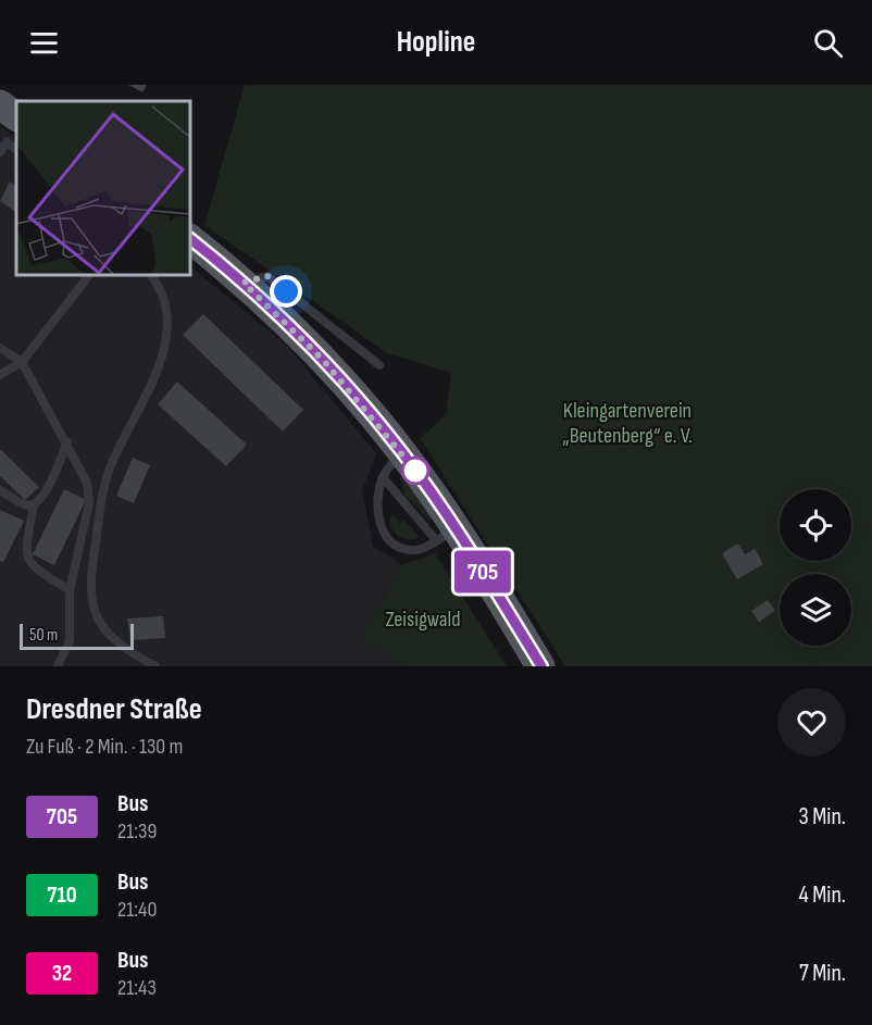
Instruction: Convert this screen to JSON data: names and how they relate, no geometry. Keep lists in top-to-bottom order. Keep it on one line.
{"parks":["Kleingartenverein „Beutenberg“ e. V.","Zeisigwald"],"lines":["bus line 705"],"scale_bar":"50 m","page":{"header":"Hopline","on_map":"705","scale":"50 m","heading":["Dresdner Straße","Zu Fuß · 2 Min. · 130 m"],"list":[{"mark":"705","name":"Bus","note":"21:39","value":"3 Min."},{"mark":"710","name":"Bus","note":"21:40","value":"4 Min."},{"mark":"32","name":"Bus","note":"21:43","value":"7 Min."}]}}
